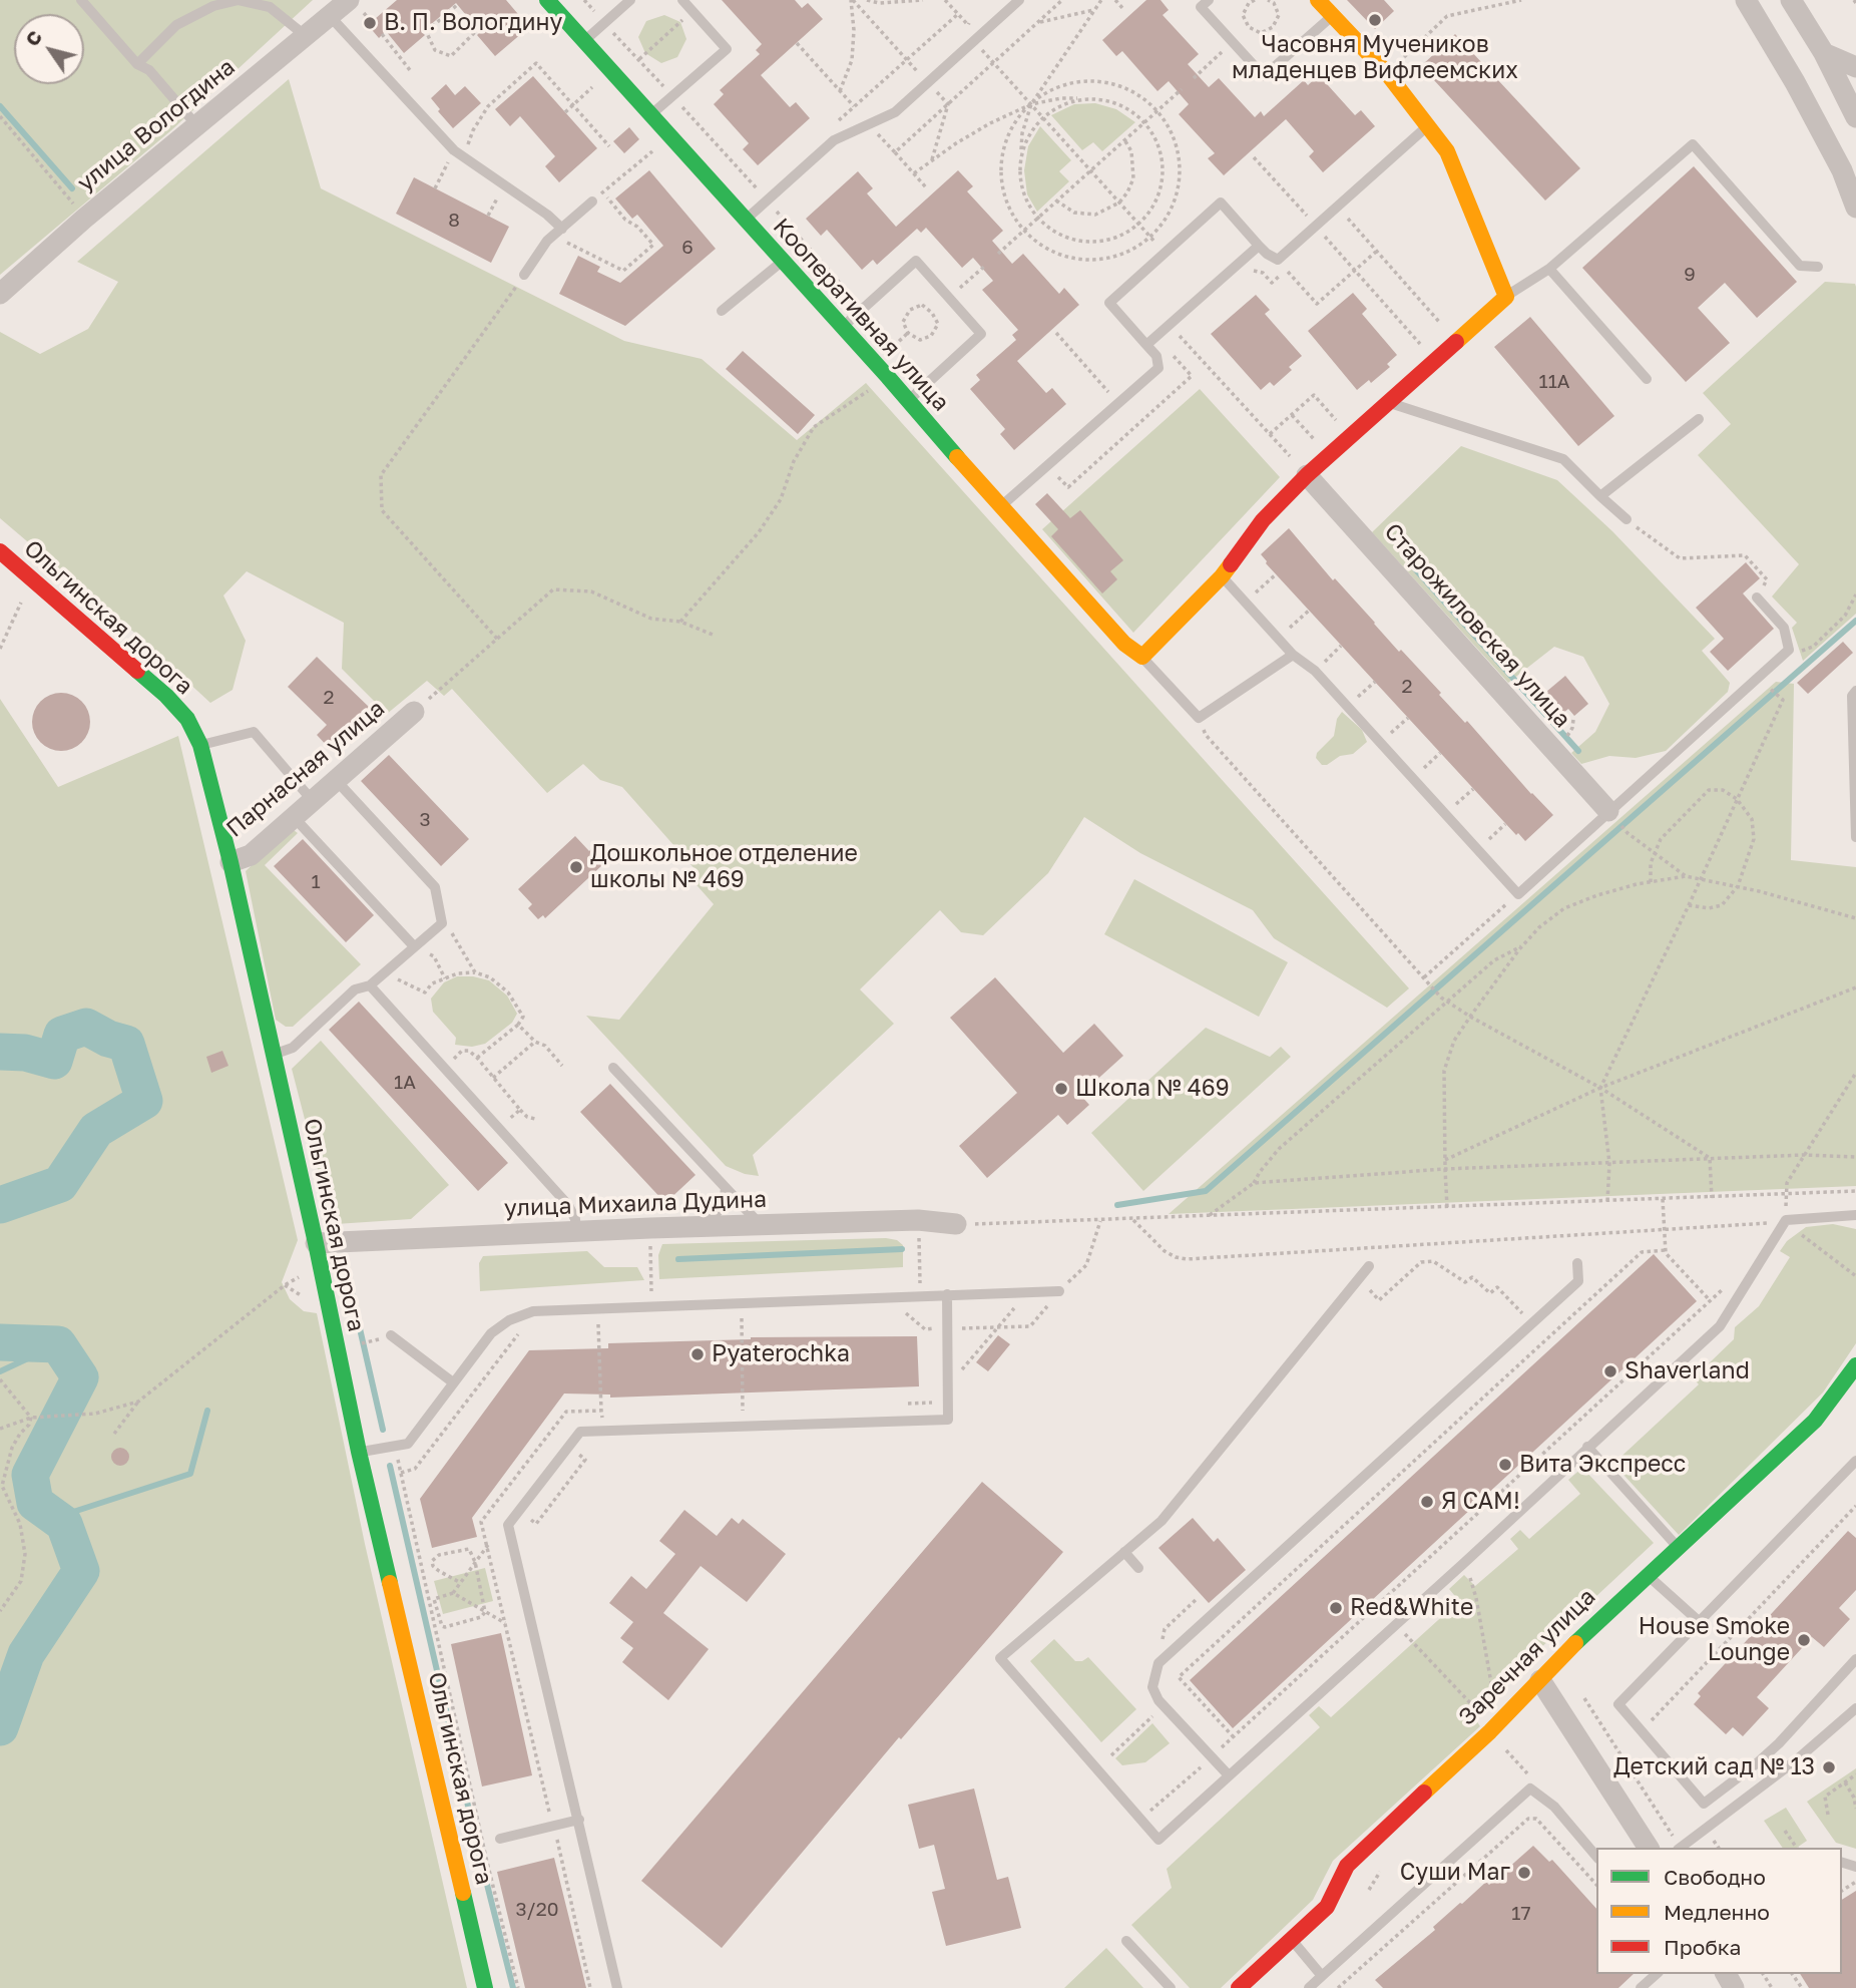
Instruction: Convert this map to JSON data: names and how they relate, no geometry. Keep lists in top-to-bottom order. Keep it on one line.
{"streets":{"street":["улица Вологдина","Кооперативная улица","Ольгинская дорога","Старожиловская улица","Парнасная улица","улица Михаила Дудина","Заречная улица"]},"crossings":[["Ольгинская дорога","Парнасная улица"],["Ольгинская дорога","улица Михаила Дудина"]],"places":["Часовня Мучеников младенцев Вифлеемских","В. П. Вологдину","Дошкольное отделение школы № 469","Школа № 469","Pyaterochka","Shaverland","Вита Экспресс","Я САМ!","Red&White","House Smoke Lounge","Детский сад № 13","Суши Маг"],"house_numbers":["8","6","9","11А","2","2","3","1","1А","3/20","17"],"legend":["Свободно","Медленно","Пробка"],"north":"top left"}
